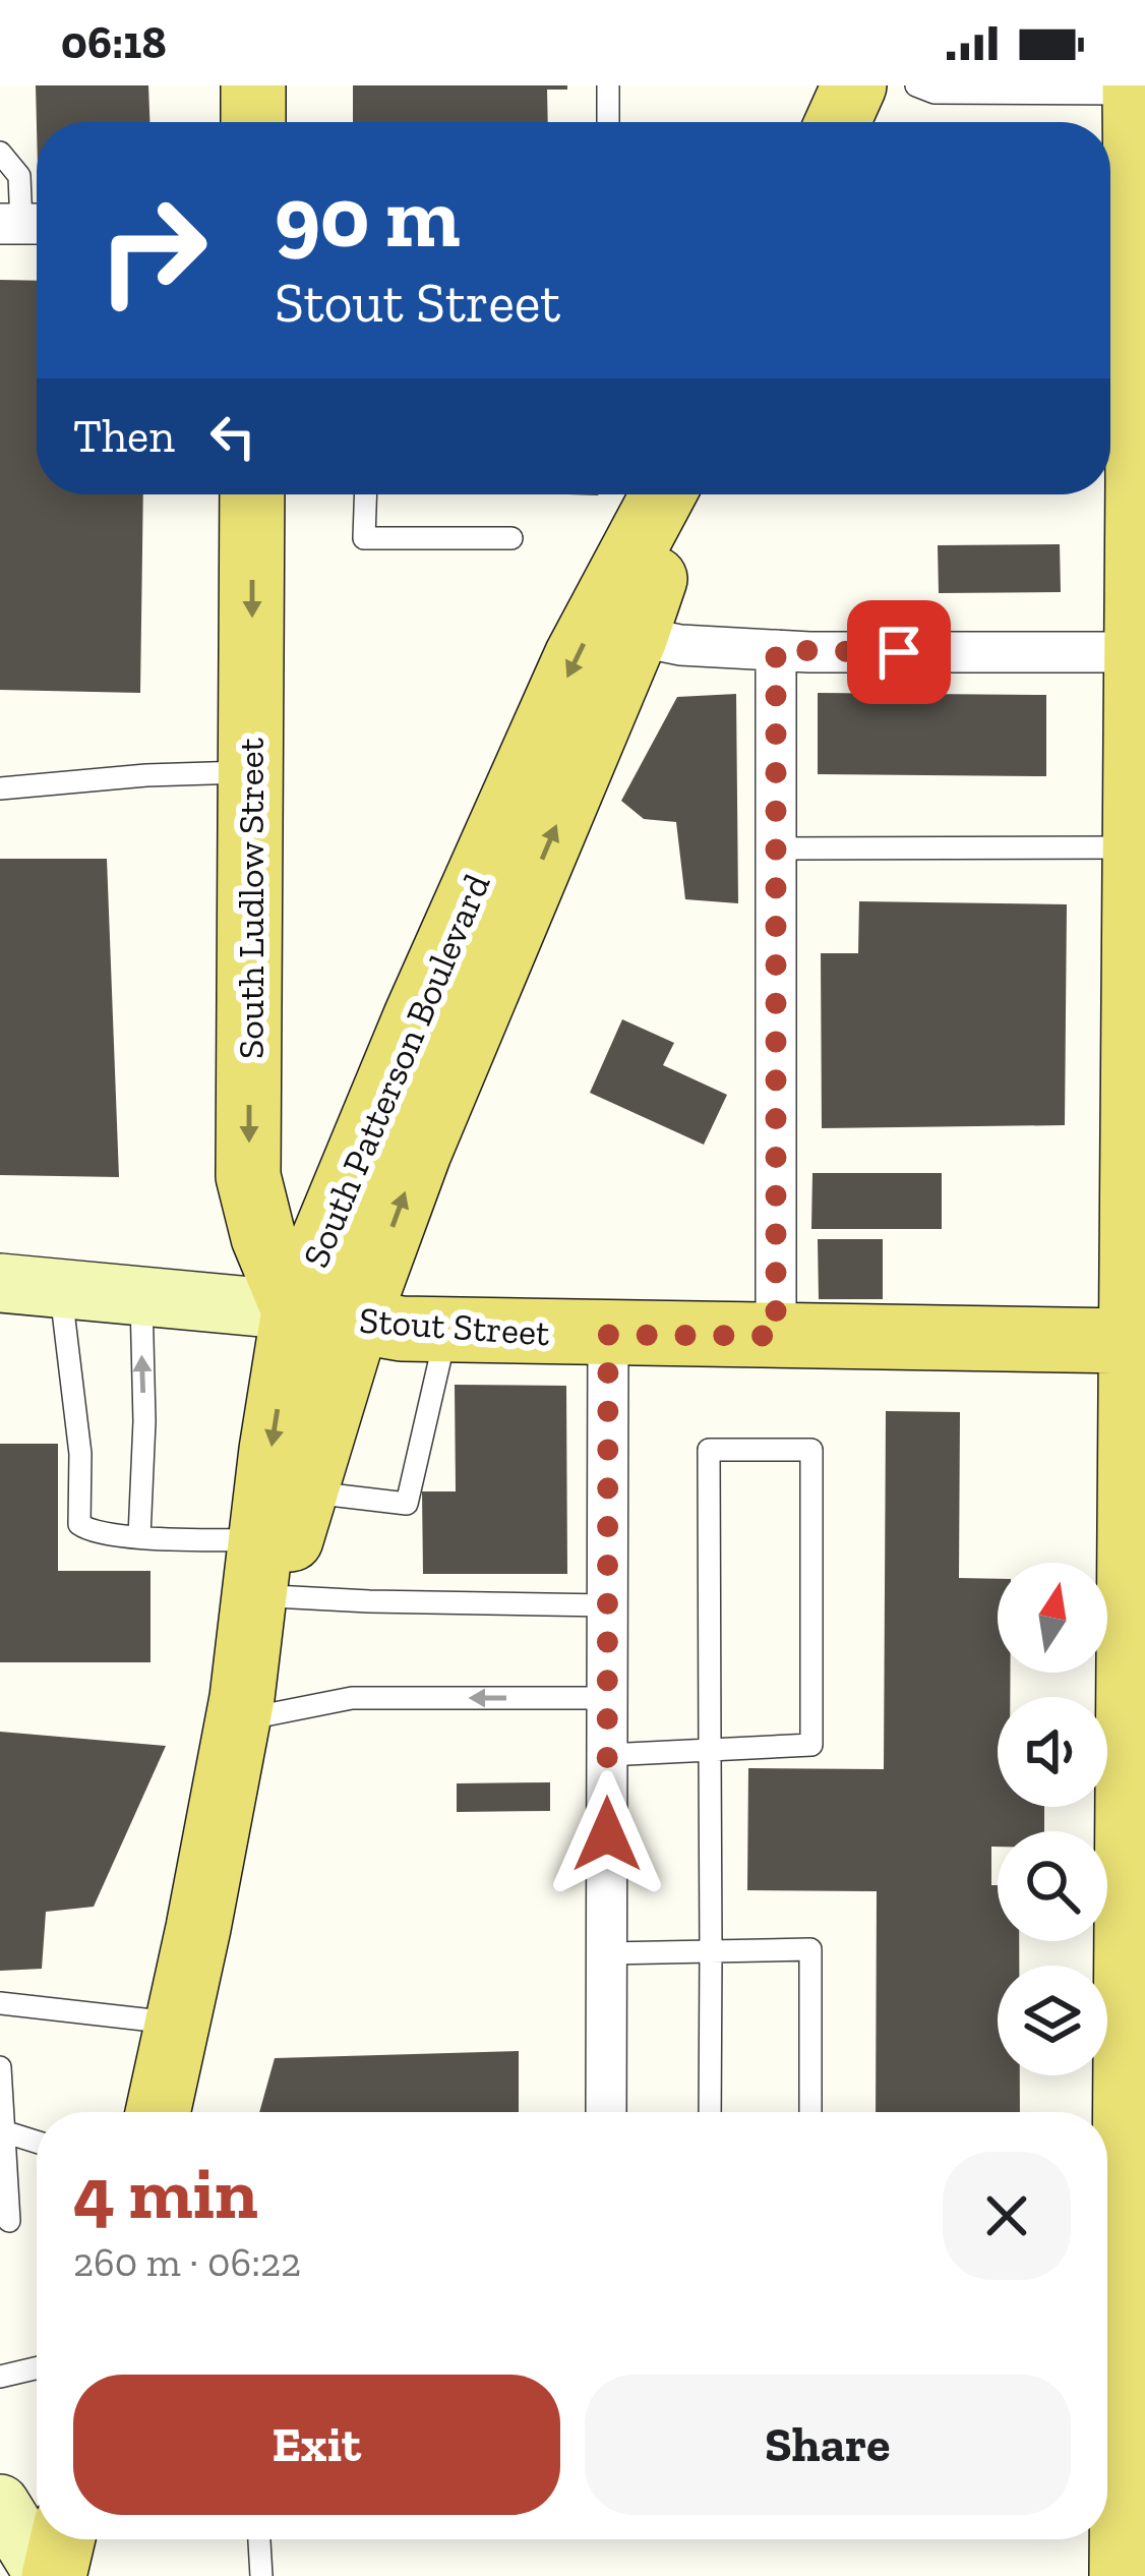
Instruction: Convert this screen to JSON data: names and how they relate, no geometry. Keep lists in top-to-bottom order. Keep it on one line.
{"streets":{"main road":["South Ludlow Street","South Patterson Boulevard","Stout Street"]},"crossings":[["South Ludlow Street","South Patterson Boulevard"],["South Ludlow Street","Stout Street"],["South Patterson Boulevard","Stout Street"]],"one_way":["South Ludlow Street"],"north":"top","page":{"status":"06:18","turn":["90 m","Stout Street"],"then":"Then","heading":["4 min","260 m · 06:22"],"buttons":["Exit","Share"]}}
